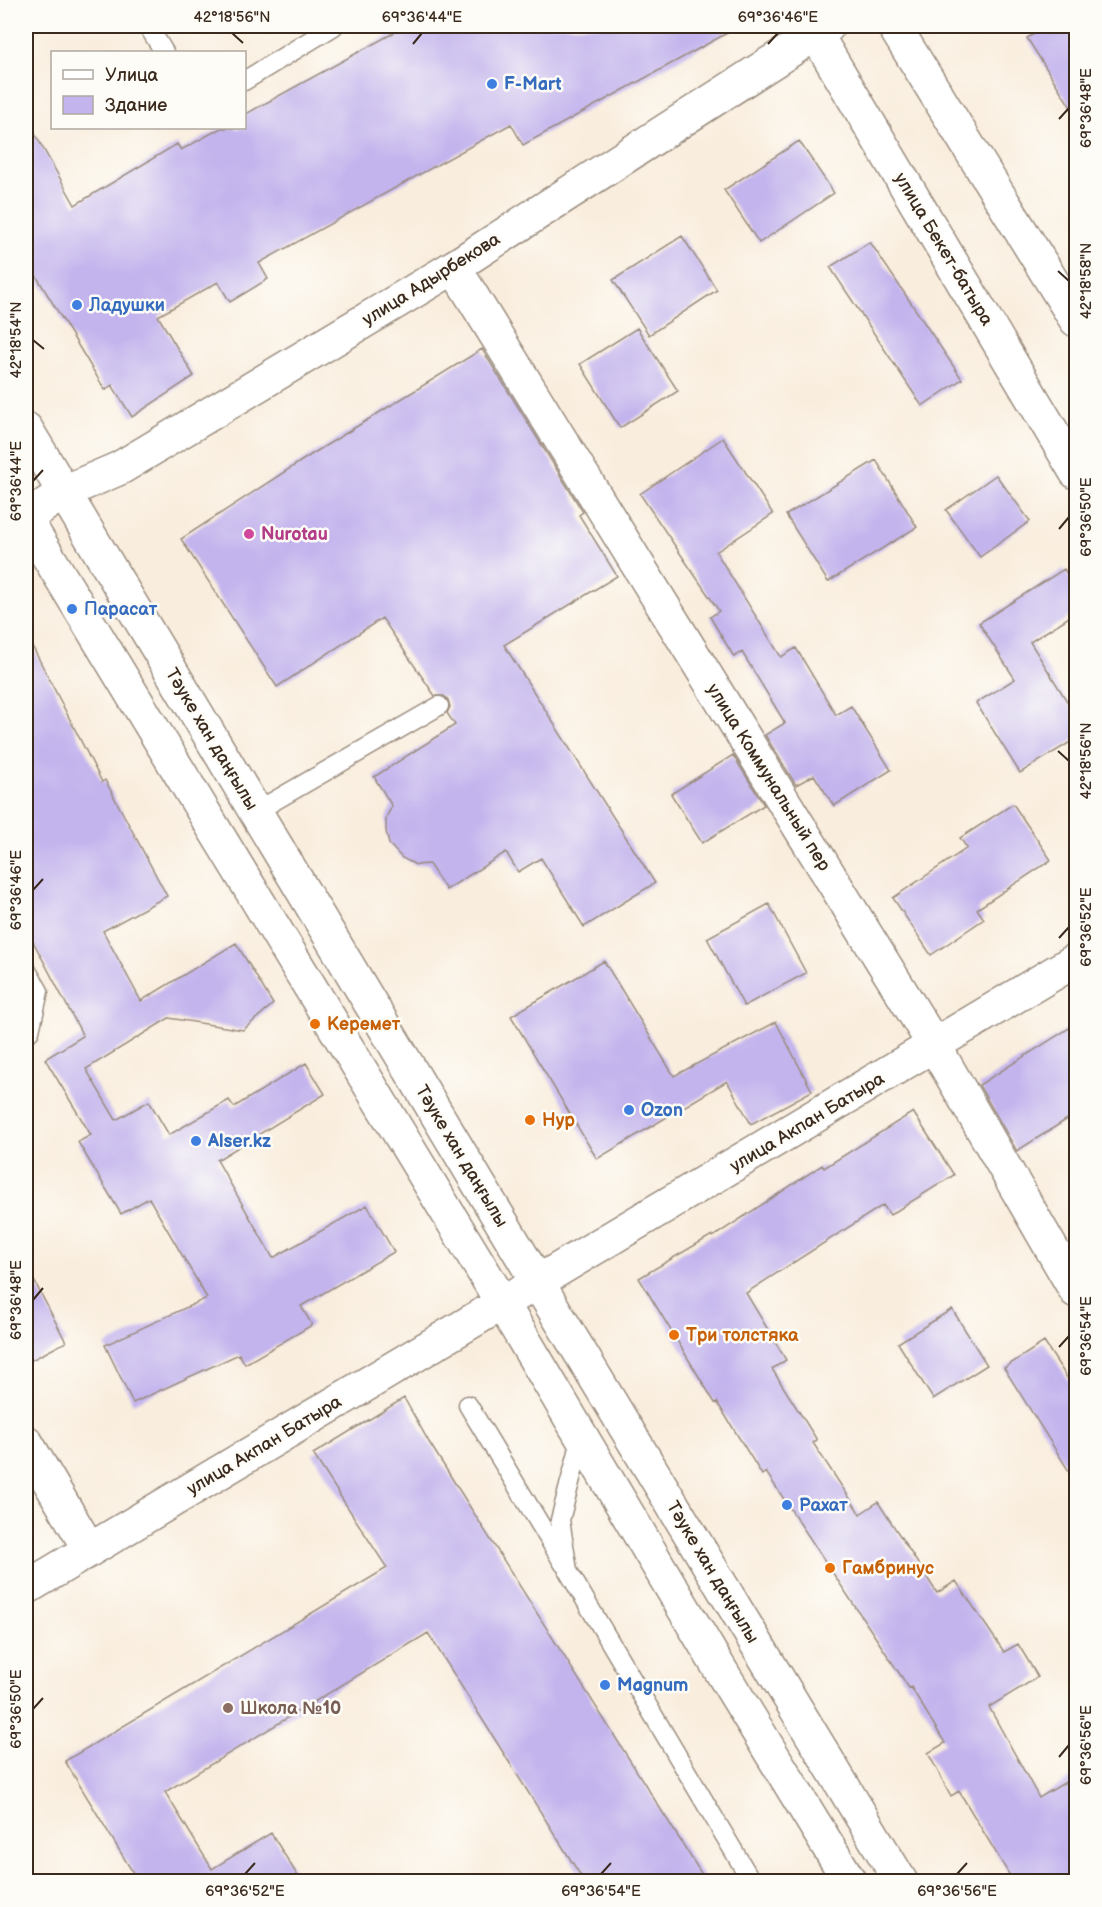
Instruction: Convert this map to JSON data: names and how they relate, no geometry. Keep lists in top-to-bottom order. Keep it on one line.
{"streets":{"main road":["улица Бекет-батыра","улица Адырбекова","Тәуке хан даңғылы","улица Коммунальный пер","улица Акпан Батыра"]},"crossings":[["улица Бекет-батыра","улица Адырбекова"],["улица Адырбекова","Тәуке хан даңғылы"],["улица Адырбекова","улица Коммунальный пер"],["Тәуке хан даңғылы","улица Акпан Батыра"],["улица Коммунальный пер","улица Акпан Батыра"]],"places":["F-Mart","Ладушки","Nurotau","Парасат","Керемет","Ozon","Нур","Alser.kz","Три толстяка","Рахат","Гамбринус","Magnum","Школа №10"],"legend":["Улица","Здание"],"coordinates":["42°18'56\"N","69°36'44\"E","69°36'46\"E","69°36'48\"E","42°18'58\"N","42°18'54\"N","69°36'50\"E","69°36'52\"E","69°36'54\"E","69°36'56\"E"]}
